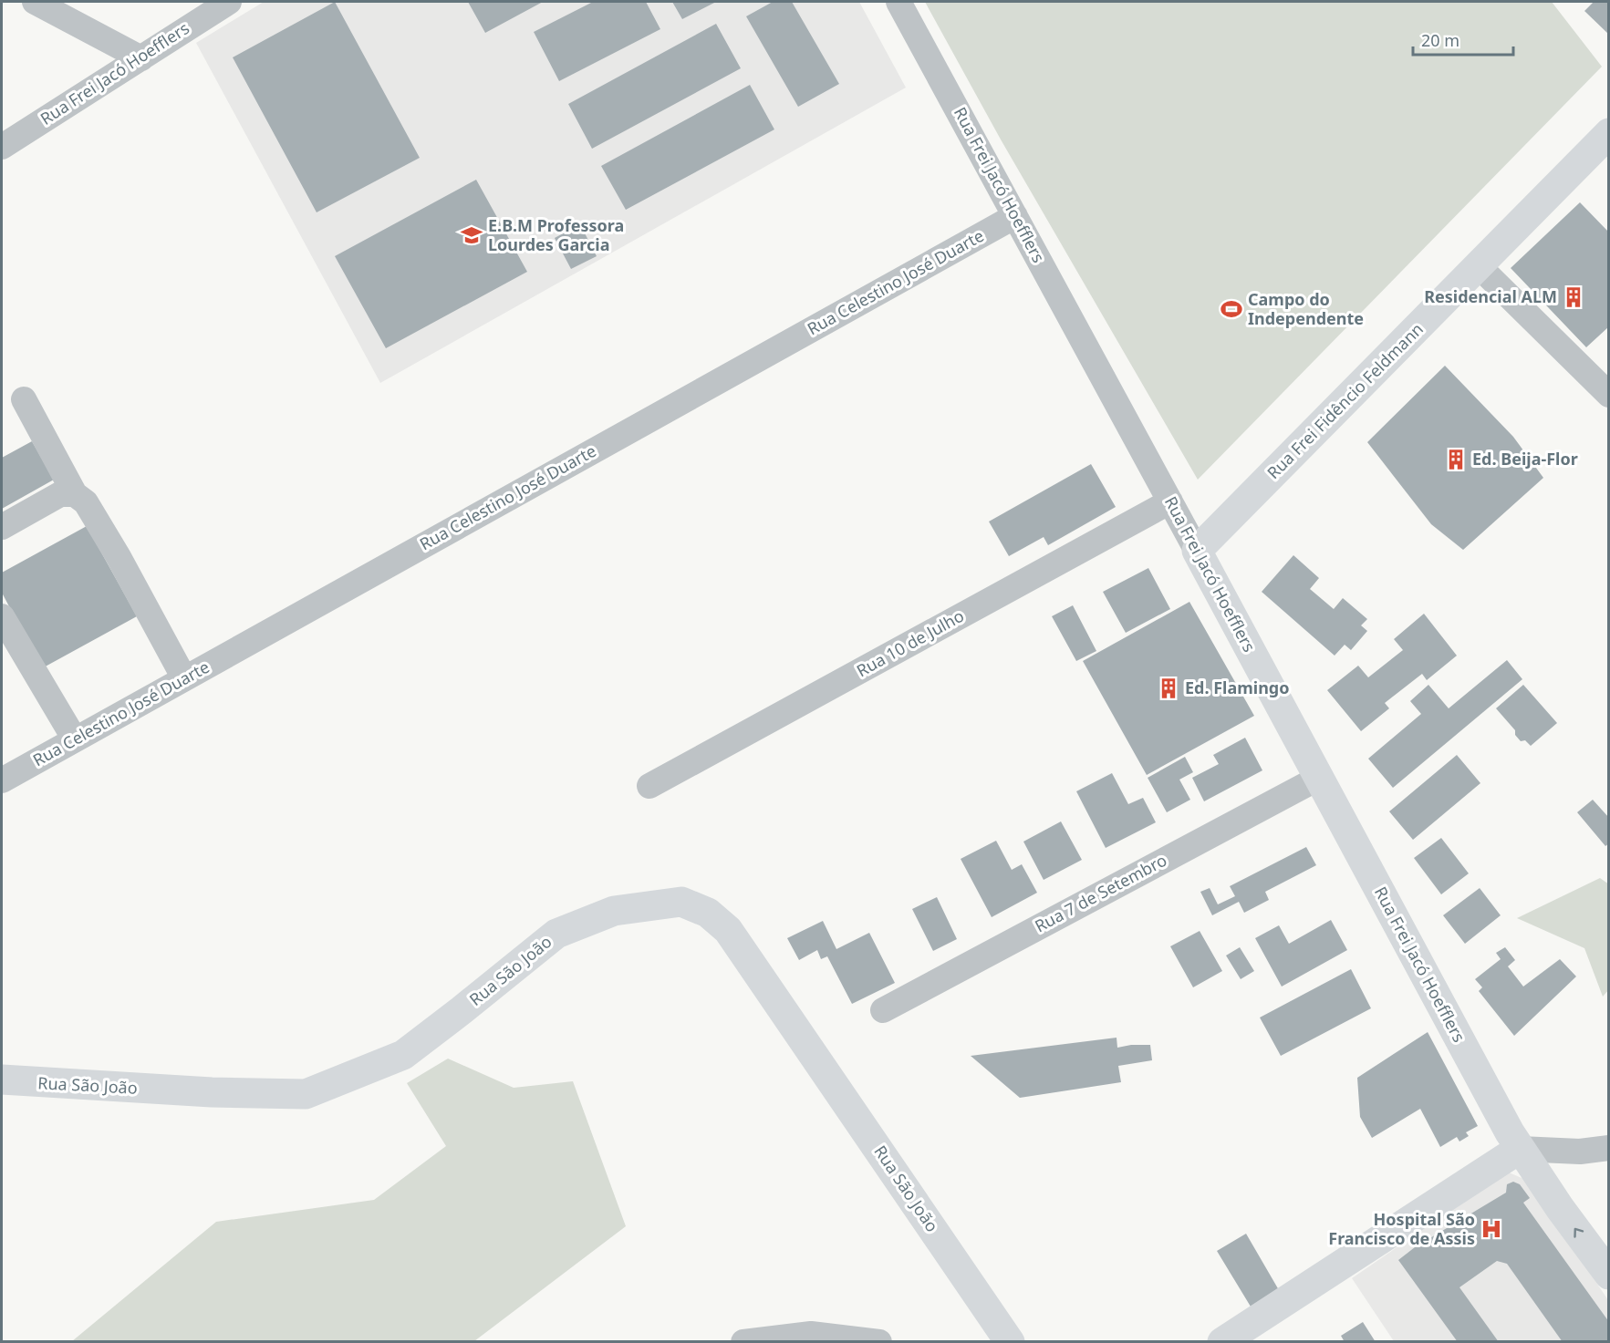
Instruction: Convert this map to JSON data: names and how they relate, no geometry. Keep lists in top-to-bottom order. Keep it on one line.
{"streets":{"street":["Rua Frei Jacó Hoefflers","Rua Celestino José Duarte","Rua Frei Fidêncio Feldmann","Rua 10 de Julho","Rua 7 de Setembro","Rua São João"]},"crossings":[["Rua Frei Jacó Hoefflers","Rua Celestino José Duarte"],["Rua Frei Jacó Hoefflers","Rua Frei Fidêncio Feldmann"],["Rua Frei Jacó Hoefflers","Rua 10 de Julho"],["Rua Frei Jacó Hoefflers","Rua 7 de Setembro"]],"places":{"school or university":["E.B.M Professora Lourdes Garcia"],"building":["Residencial ALM","Ed. Beija-Flor","Ed. Flamingo"],"sports":["Campo do Independente"],"hospital":["Hospital São Francisco de Assis"]},"scale_bar":"20 m"}
